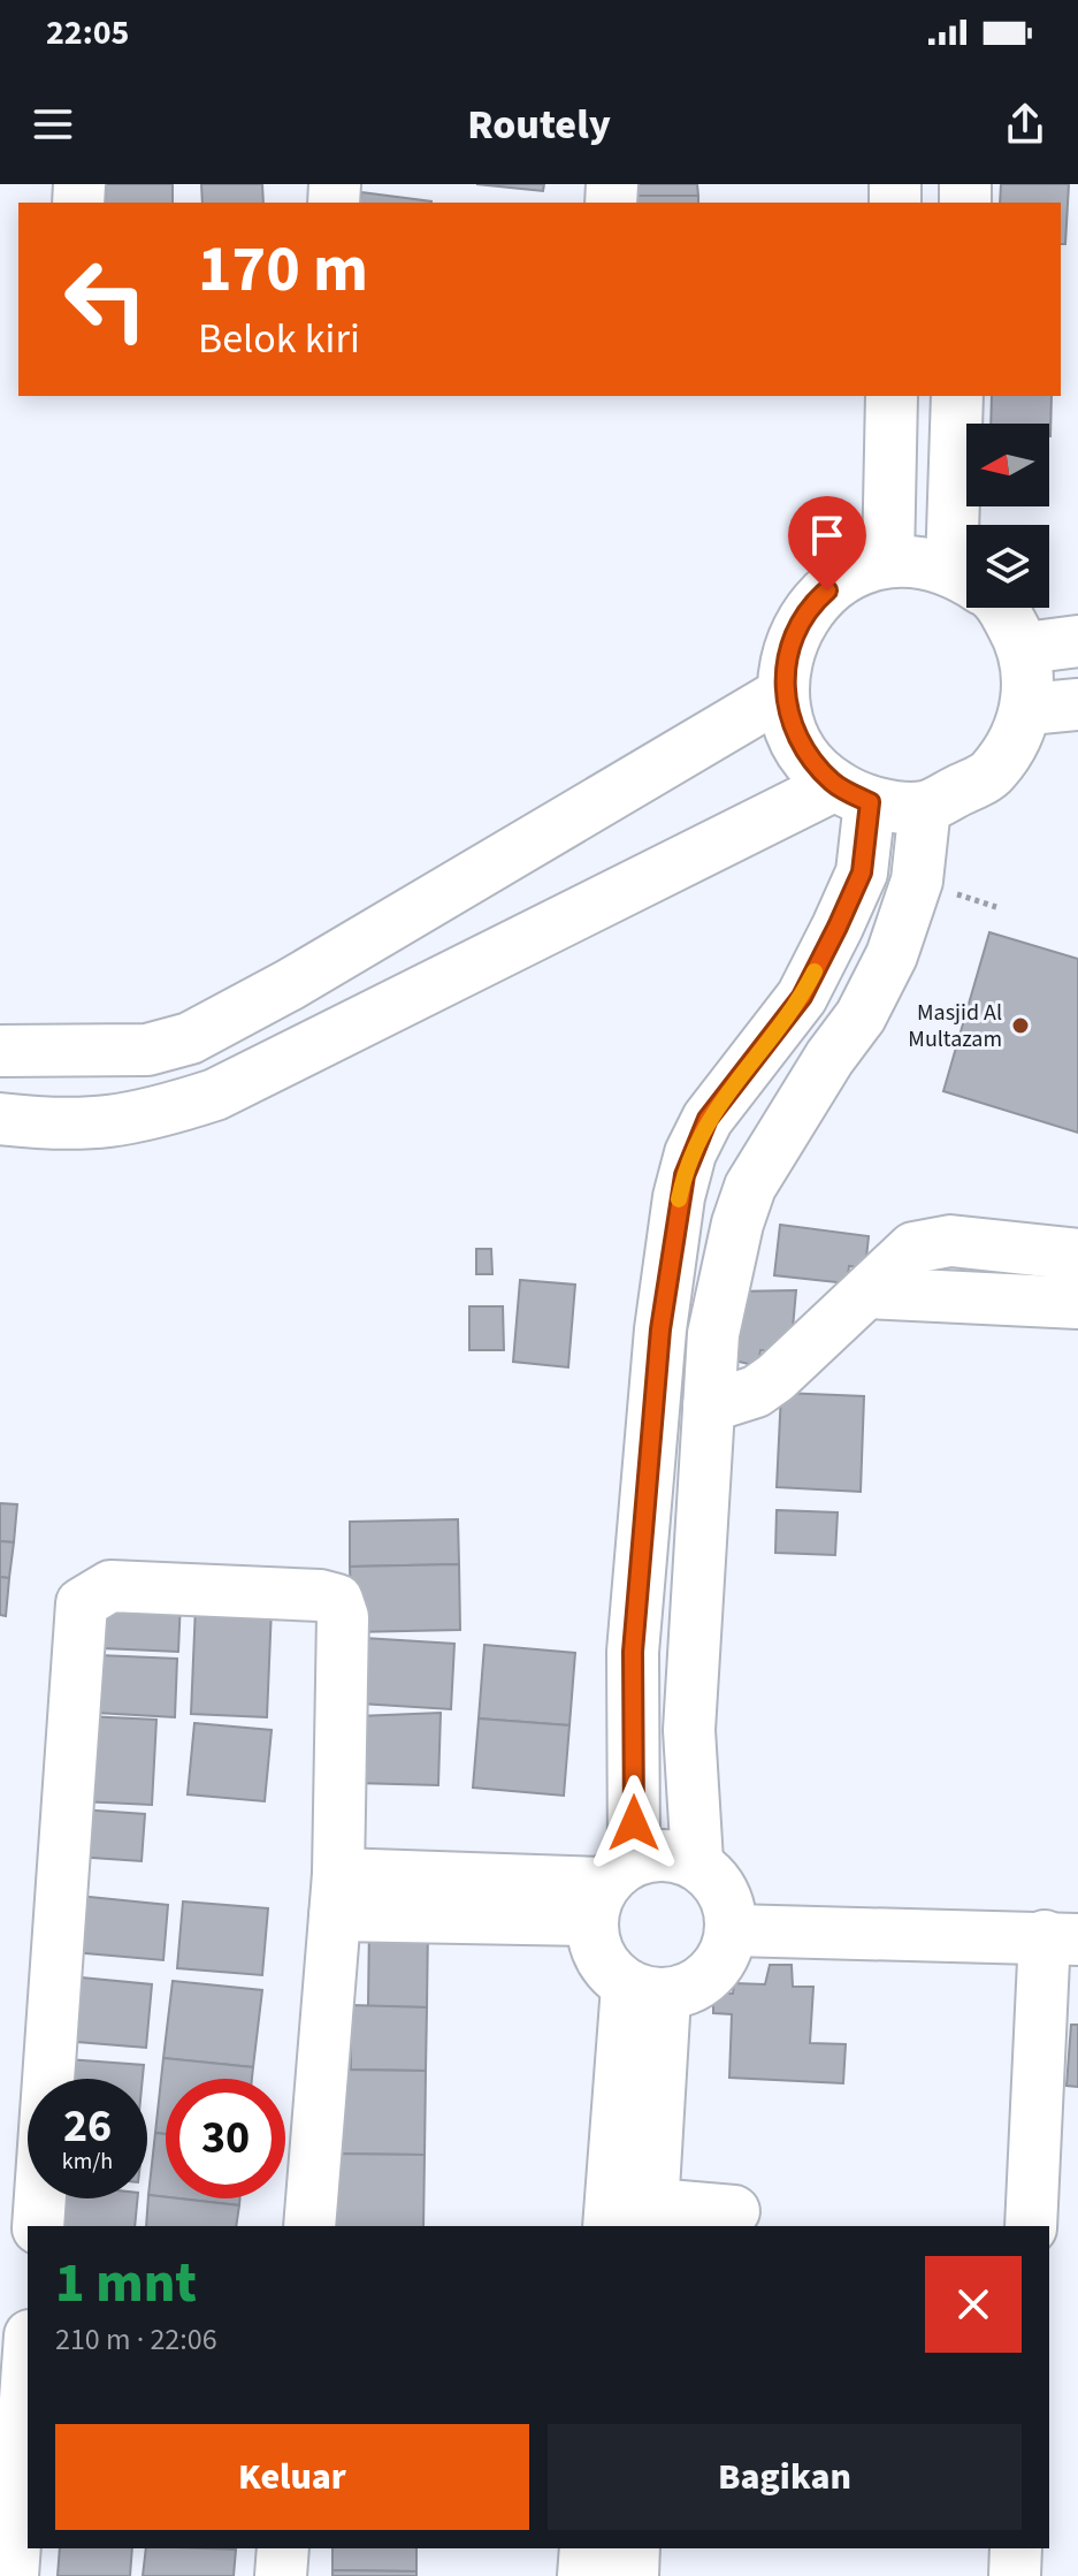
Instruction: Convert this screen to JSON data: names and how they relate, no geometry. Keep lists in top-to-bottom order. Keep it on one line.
{"places":["Masjid Al Multazam"],"north":"left","page":{"status":"22:05","header":"Routely","turn":["170 m","Belok kiri"],"speed":"26 km/h","limit":"30","heading":["1 mnt","210 m · 22:06"],"buttons":["Keluar","Bagikan"]}}
